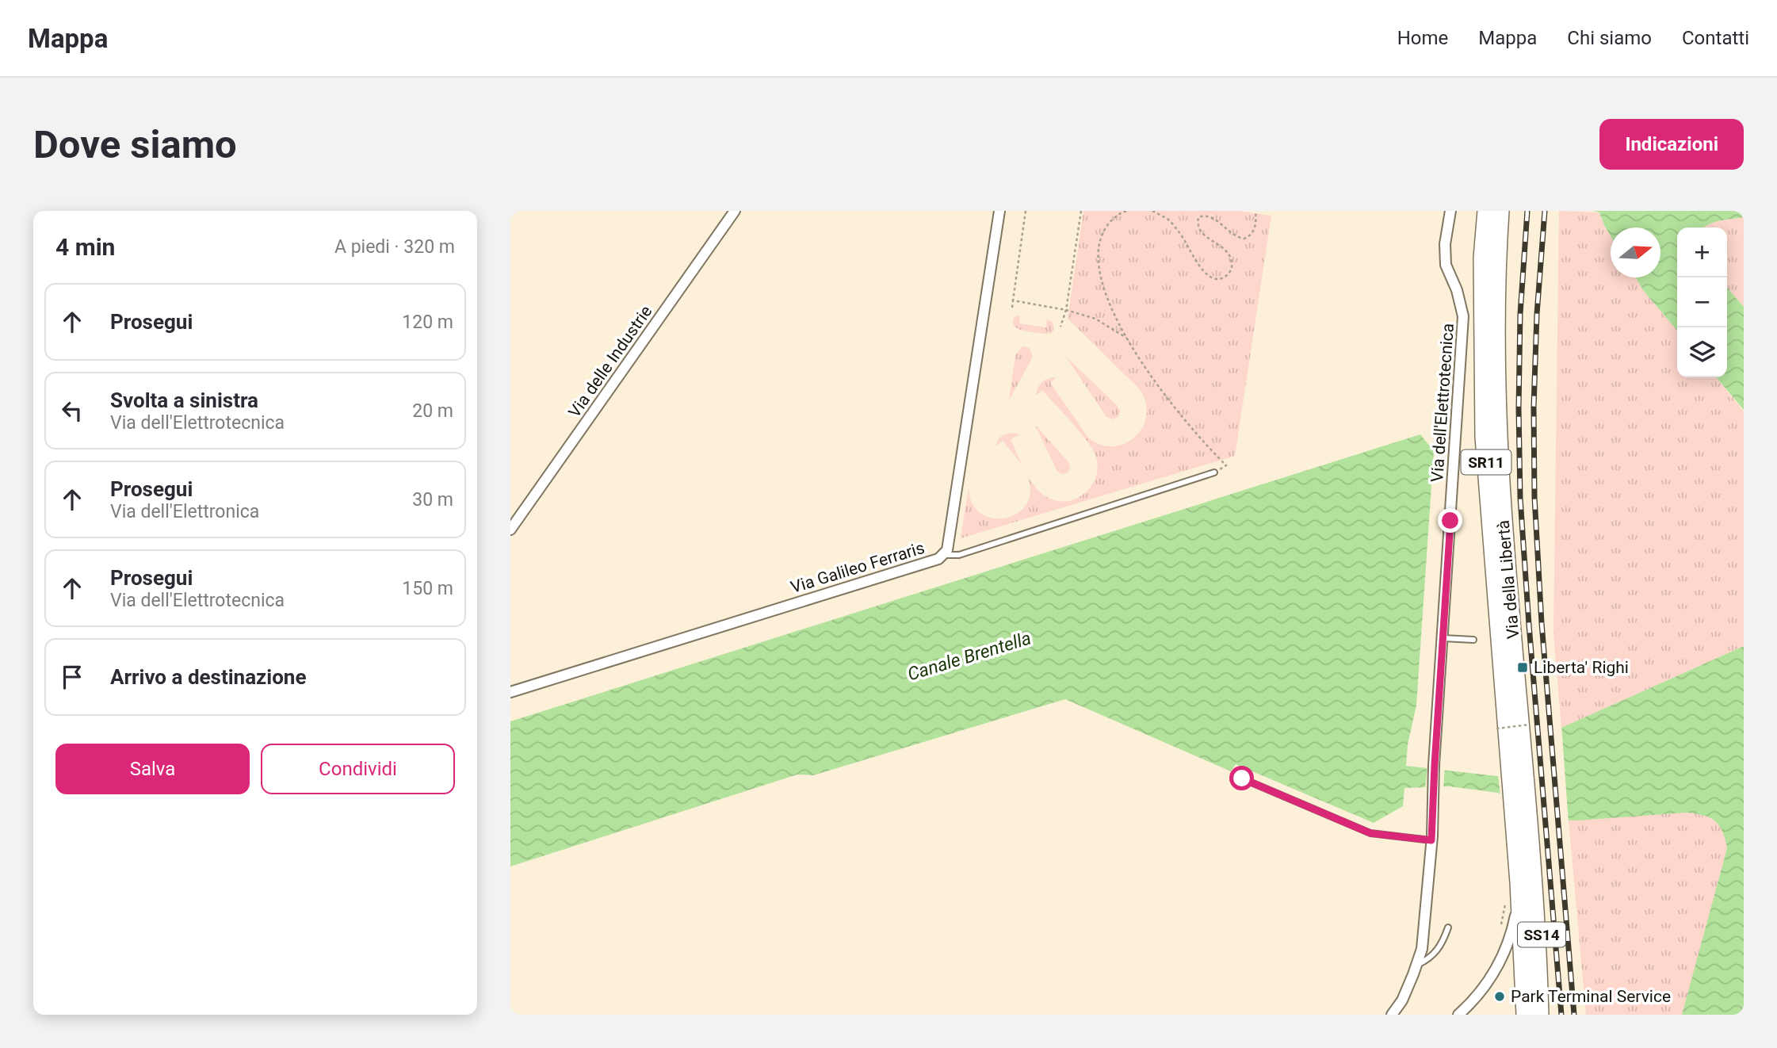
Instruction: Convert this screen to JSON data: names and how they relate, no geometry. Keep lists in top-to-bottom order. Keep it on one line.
{"streets":{"highway":["SR11","Via della Libertà","SS14"],"street":["Via delle Industrie","Via dell'Elettrotecnica","Via Galileo Ferraris"]},"crossings":[["Via della Libertà","SS14"]],"water":["Canale Brentella"],"places":{"transit":["Liberta' Righi"],"other":["Park Terminal Service"]},"north":"right","page":{"header":"Mappa","nav":["Home","Mappa","Chi siamo","Contatti"],"buttons":["Indicazioni",["Salva","Condividi"]],"title":"Dove siamo","heading":["4 min","A piedi · 320 m"],"map_buttons":["+","−"],"list":[["Prosegui","120 m"],["Svolta a sinistra","Via dell'Elettrotecnica","20 m"],["Prosegui","Via dell'Elettronica","30 m"],["Prosegui","Via dell'Elettrotecnica","150 m"],"Arrivo a destinazione"]}}
